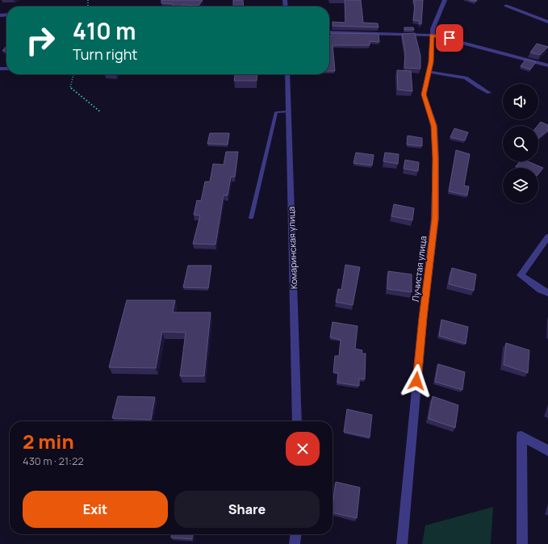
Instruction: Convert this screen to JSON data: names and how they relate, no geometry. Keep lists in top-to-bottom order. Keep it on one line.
{"streets":{"street":["Комаринская улица","Лучистая улица"]},"page":{"turn":["410 m","Turn right"],"heading":["2 min","430 m · 21:22"],"buttons":["Exit","Share"]}}
